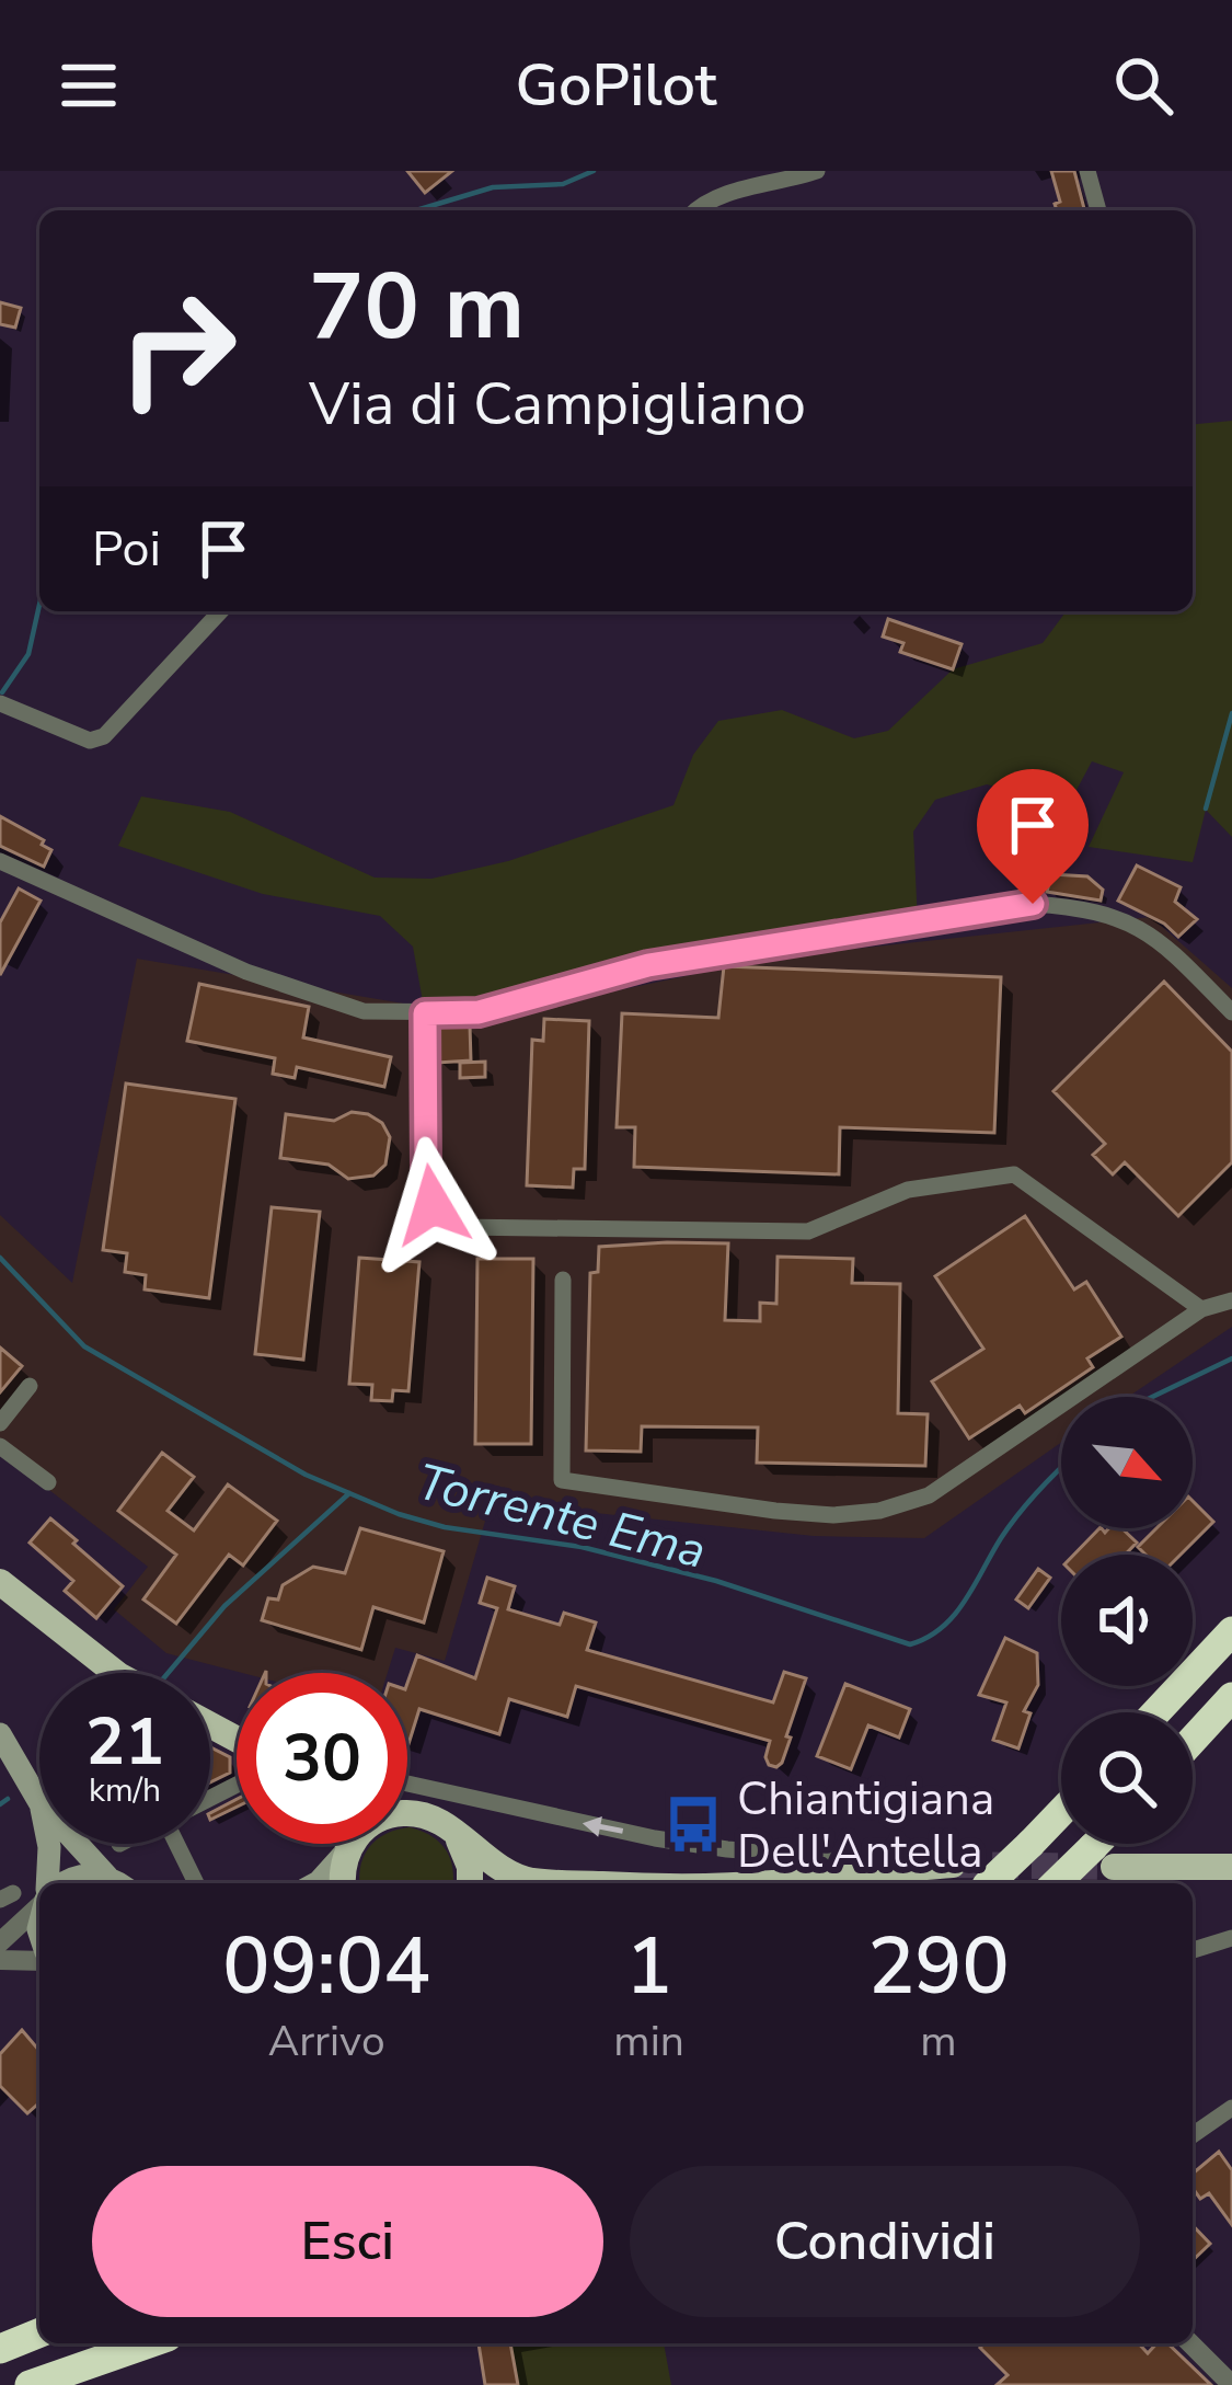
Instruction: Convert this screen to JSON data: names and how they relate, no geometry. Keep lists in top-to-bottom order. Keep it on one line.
{"water":["Torrente Ema"],"places":{"bus stop":["Chiantigiana Dell'Antella"]},"north":"bottom right","page":{"header":"GoPilot","turn":["70 m","Via di Campigliano"],"then":"Poi","speed":"21 km/h","limit":"30","eta":["09:04","Arrivo","1","min","290","m"],"buttons":["Esci","Condividi"]}}
